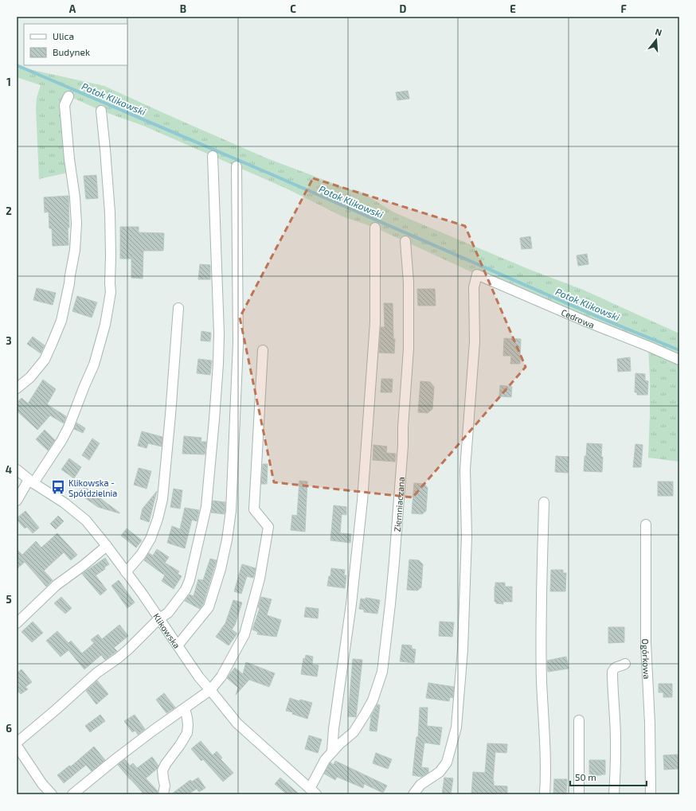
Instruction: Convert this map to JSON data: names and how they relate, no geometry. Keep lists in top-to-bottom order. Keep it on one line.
{"streets":{"street":["Cedrowa","Ziemniaczana","Klikowska","Ogórkowa"]},"crossings":[["Ziemniaczana","Klikowska"]],"water":["Potok Klikowski"],"places":{"bus stop":["Klikowska - Spółdzielnia"]},"legend":["Ulica","Budynek"],"scale_bar":"50 m","north":"top","grid":{"columns":["A","B","C","D","E","F"],"rows":["1","2","3","4","5","6"]}}
